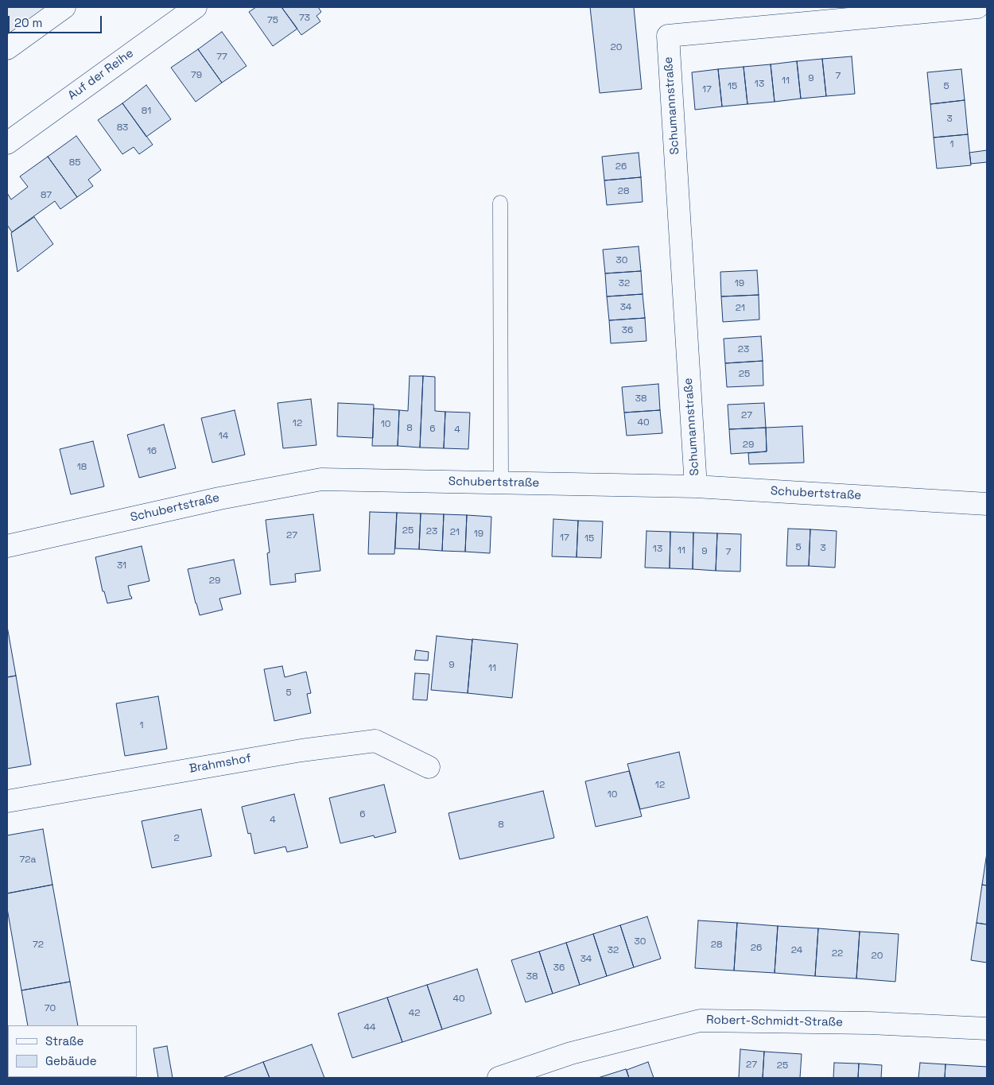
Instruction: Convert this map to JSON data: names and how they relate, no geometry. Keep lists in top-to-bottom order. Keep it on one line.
{"streets":{"street":["Auf der Reihe","Schumannstraße","Schubertstraße","Brahmshof","Robert-Schmidt-Straße"]},"crossings":[["Schumannstraße","Schubertstraße"]],"house_numbers":["73","75","20","77","79","7","9","11","13","15","5","17","81","3","83","1","85","26","28","87","30","32","19","34","21","36","23","25","38","27","40","12","10","8","6","4","14","29","16","18","25","23","21","19","27","17","15","5","3","13","11","9","7","31","29","9","11","5","1","12","10","6","4","8","2","72a","30","72","28","26","32","24","22","20","34","36","38","40","70","42","44","27","25"],"legend":["Straße","Gebäude"],"scale_bar":"20 m"}
